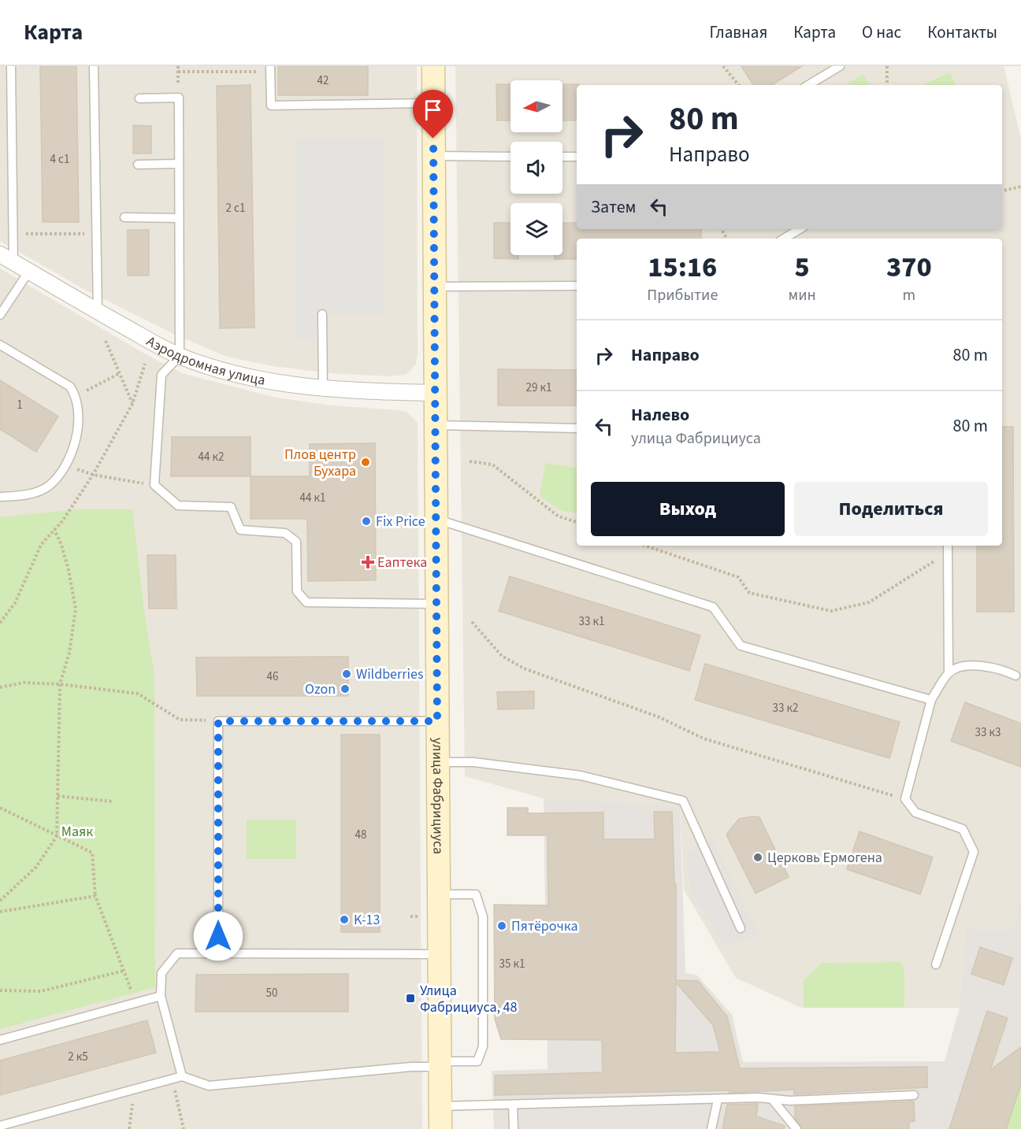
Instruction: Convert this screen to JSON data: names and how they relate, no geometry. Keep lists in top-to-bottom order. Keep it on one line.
{"streets":{"main road":["улица Фабрициуса"],"street":["Аэродромная улица"]},"crossings":[["Аэродромная улица","улица Фабрициуса"]],"parks":["Маяк"],"places":{"other":["Плов центр Бухара","Fix Price","Wildberries","Ozon","Церковь Ермогена","K-13","Пятёрочка"],"health":["Еаптека"],"transit":["Улица Фабрициуса, 48"]},"house_numbers":["42","4 с1","2 с1","29 к1","1","44 к2","44 к1","33 к1","46","33 к2","33 к3","48","35 к1","50","2 к5"],"north":"left","page":{"header":"Карта","nav":["Главная","Карта","О нас","Контакты"],"turn":["80 m","Направо"],"then":"Затем","eta":["15:16","Прибытие","5","мин","370","m"],"list":[{"name":"Направо","value":"80 m"},{"name":"Налево","note":"улица Фабрициуса","value":"80 m"}],"buttons":["Выход","Поделиться"]}}
